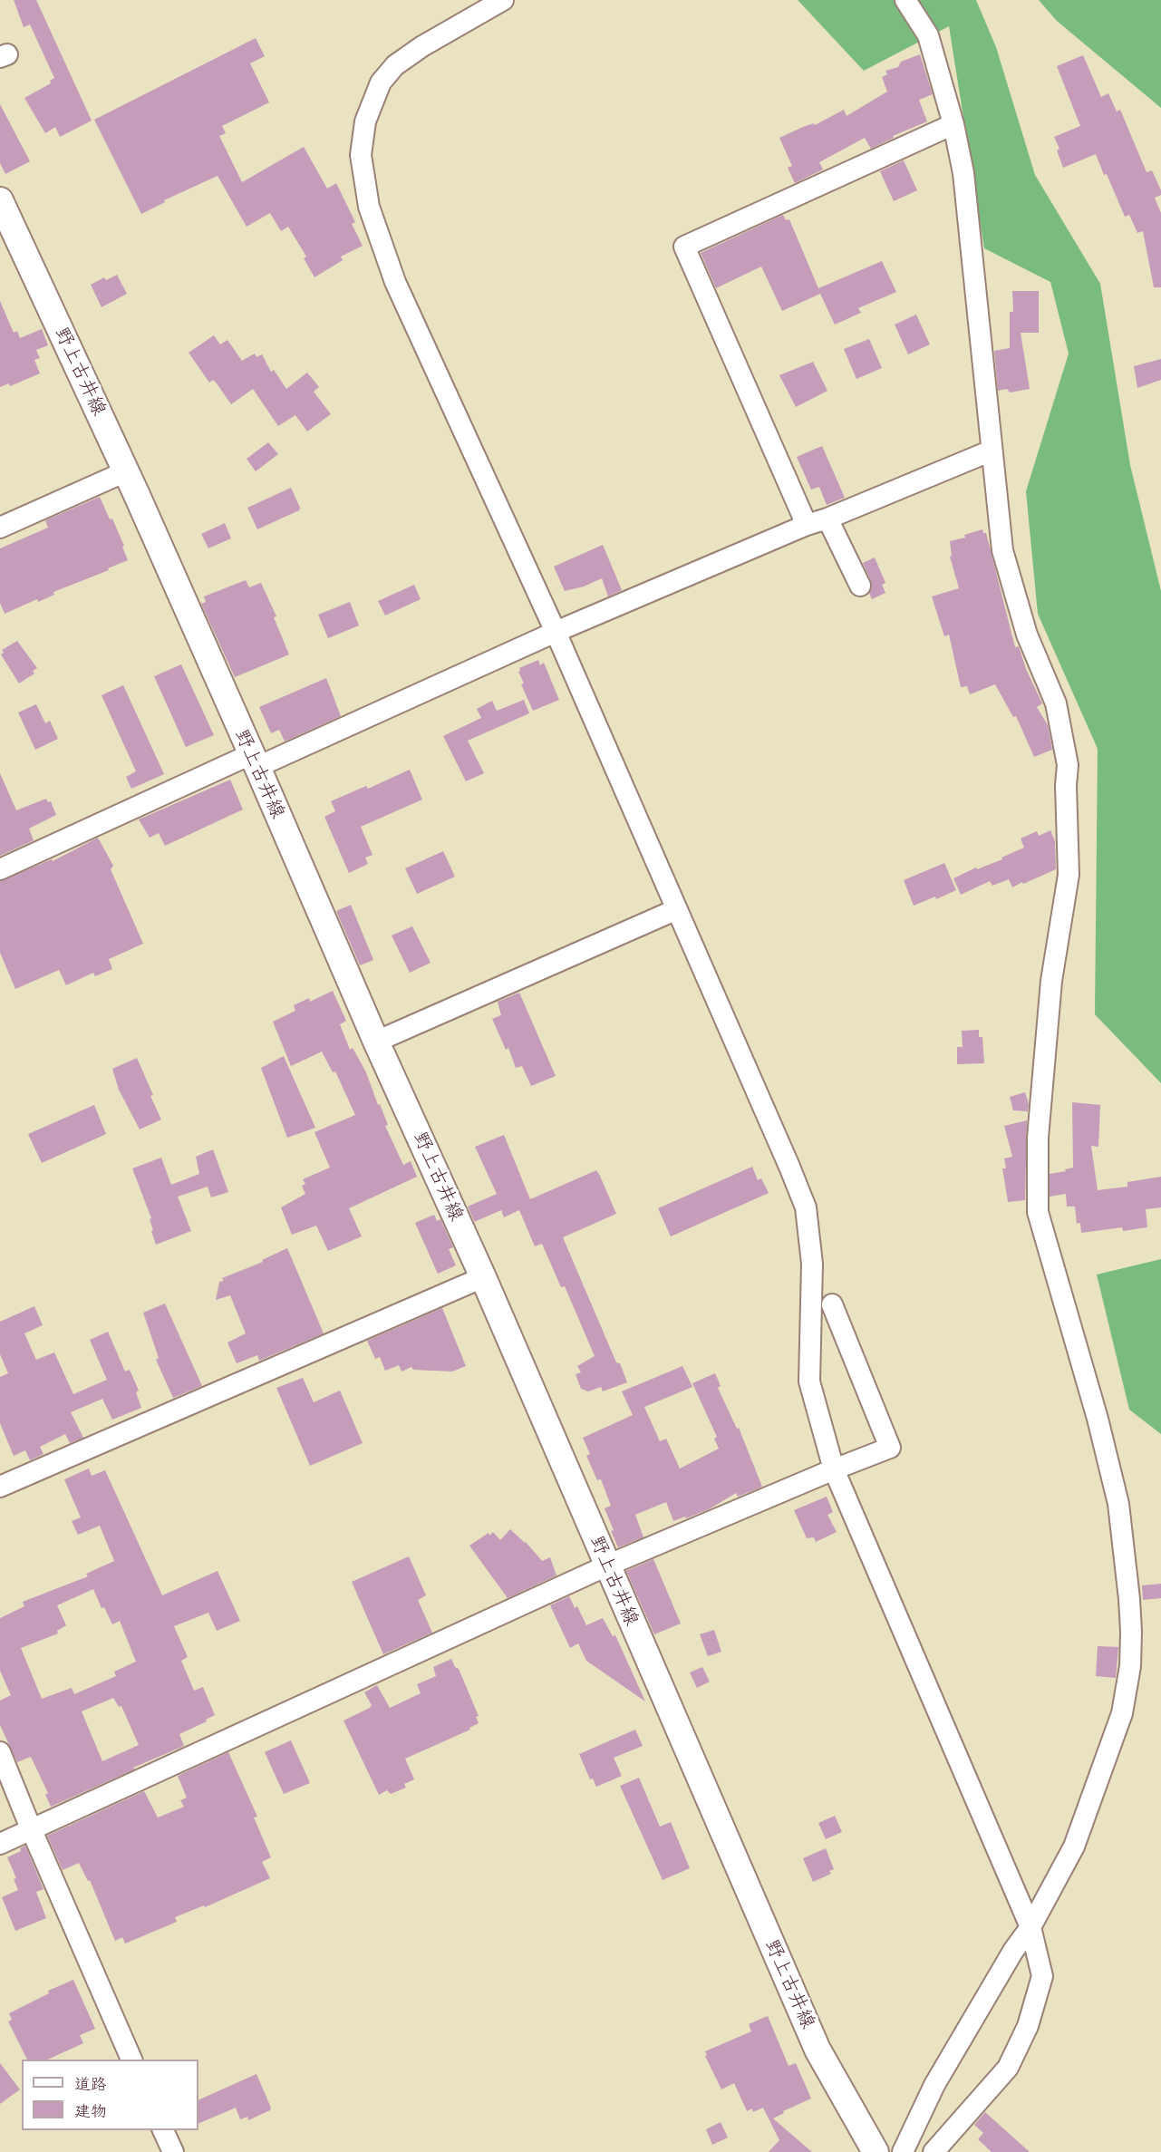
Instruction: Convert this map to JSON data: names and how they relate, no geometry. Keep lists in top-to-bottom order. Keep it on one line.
{"streets":{"main road":["野上古井線"]},"legend":["道路","建物"]}
